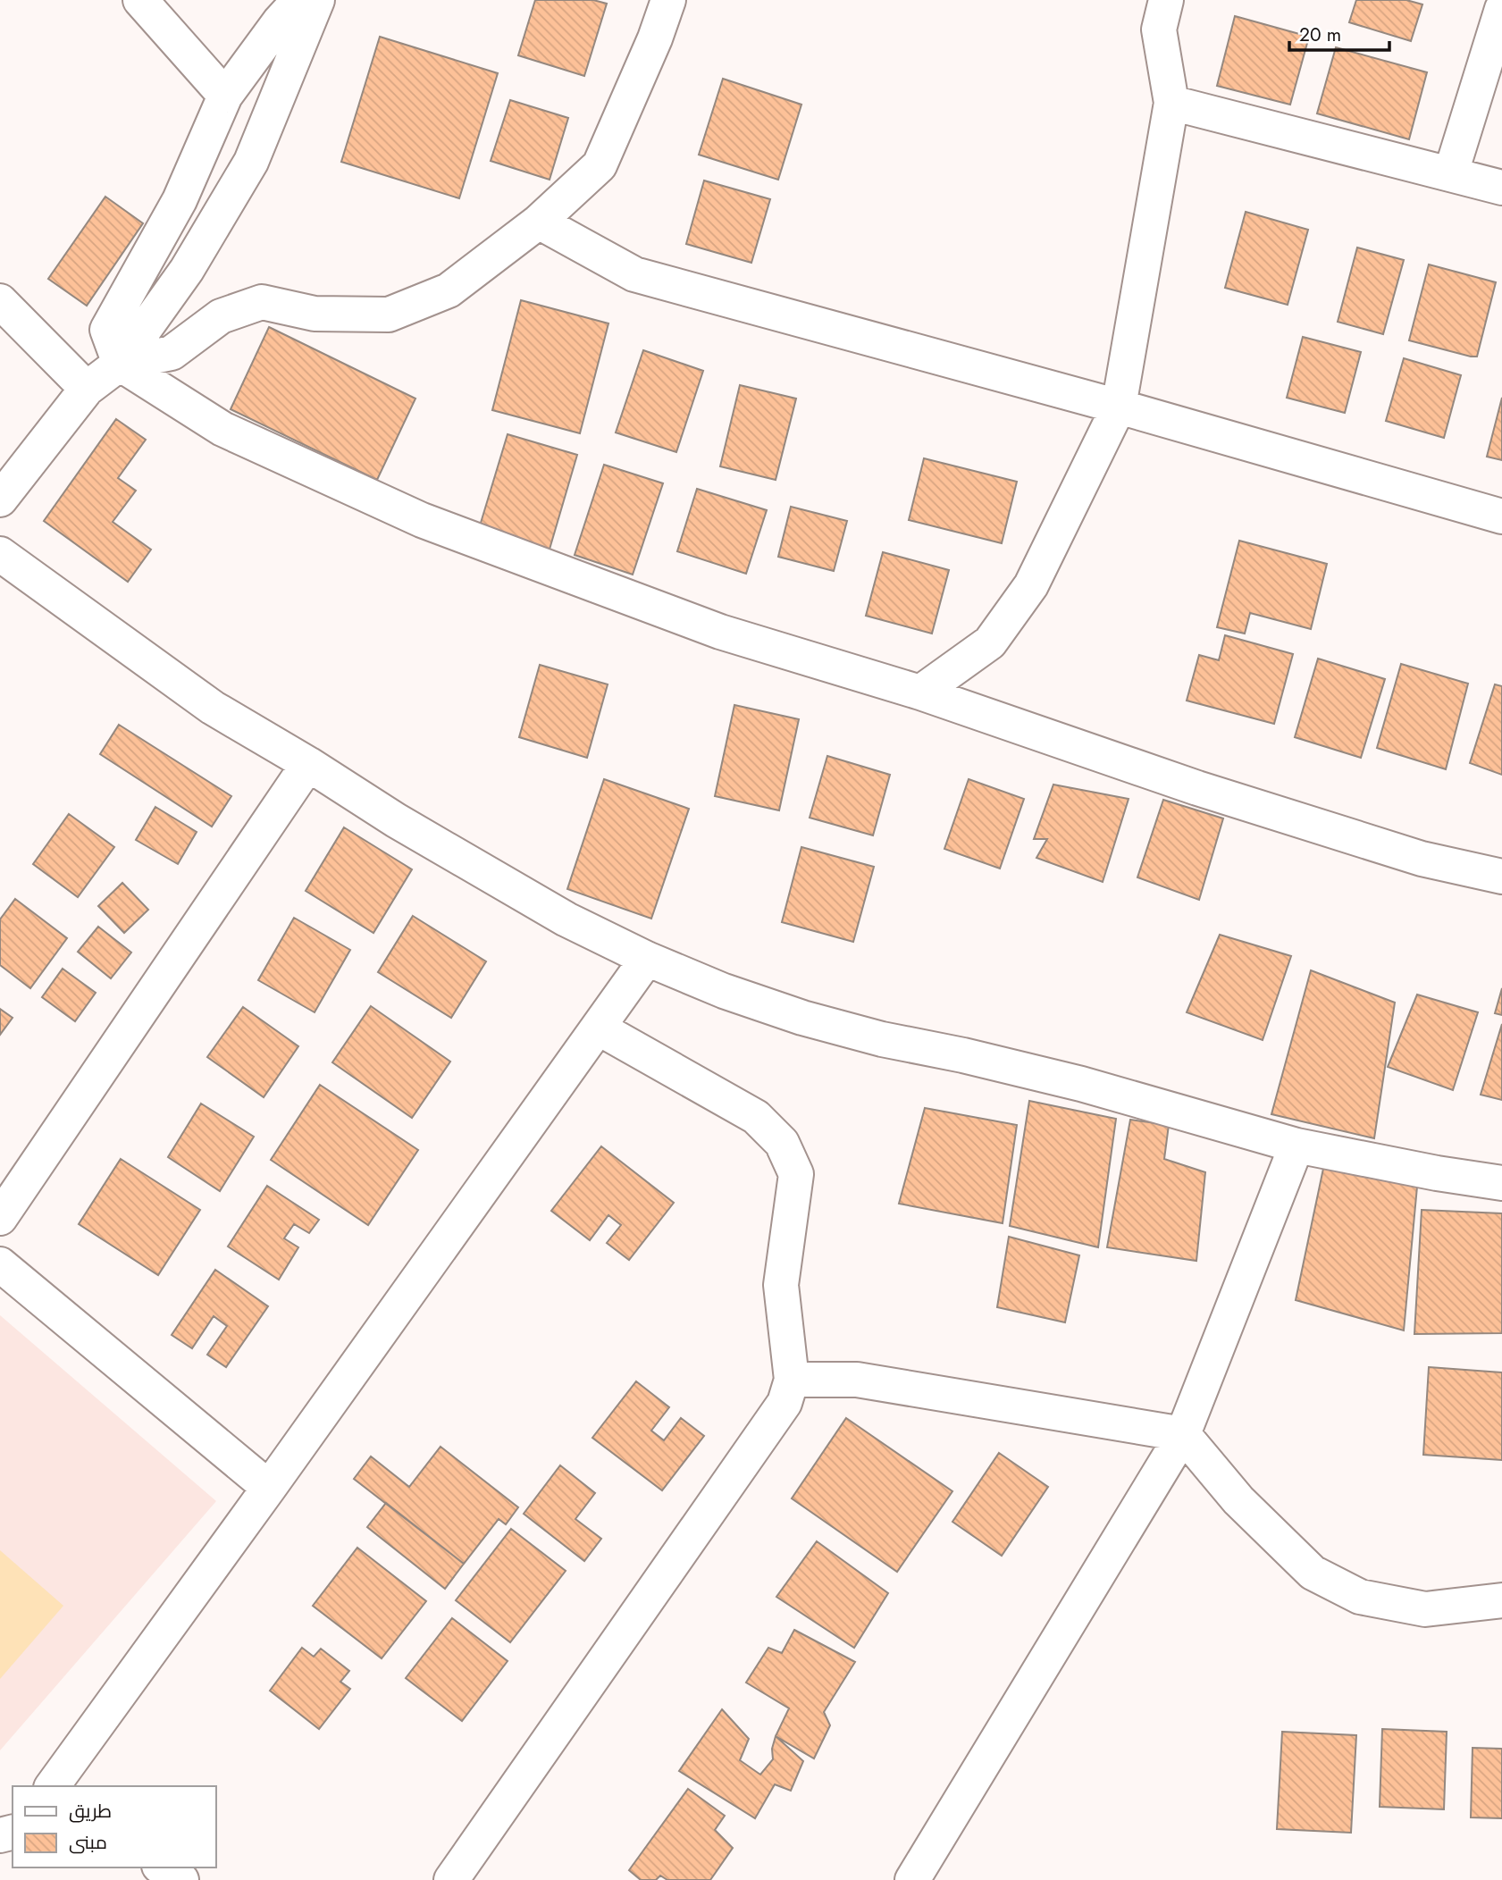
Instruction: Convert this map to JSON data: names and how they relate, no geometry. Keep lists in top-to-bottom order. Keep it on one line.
{"legend":["طريق","مبنى"],"scale_bar":"20 m"}
